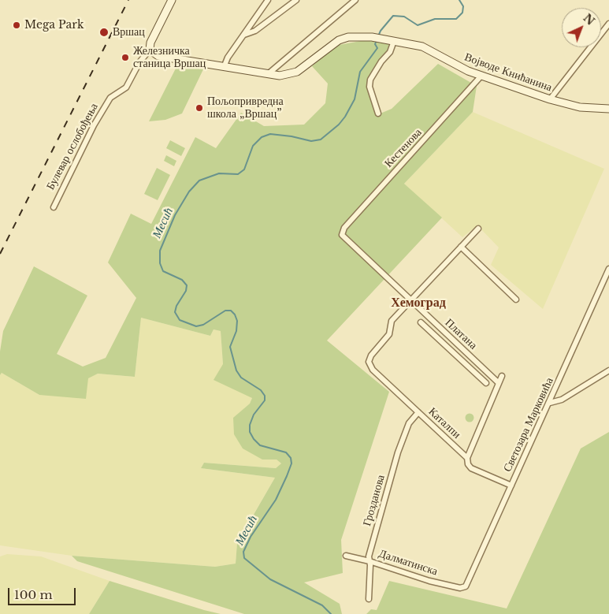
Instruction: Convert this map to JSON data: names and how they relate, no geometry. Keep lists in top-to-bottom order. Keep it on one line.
{"streets":{"street":["Војводе Книћанина","Булевар ослобођења","Кестенова","Платана","Каталпи","Светозара Марковића","Грозданова","Далматинска"]},"crossings":[["Војводе Книћанина","Булевар ослобођења"],["Војводе Книћанина","Кестенова"],["Кестенова","Платана"],["Платана","Каталпи"],["Каталпи","Светозара Марковића"],["Каталпи","Грозданова"],["Светозара Марковића","Далматинска"],["Грозданова","Далматинска"]],"districts":["Хемоград"],"water":["Месић"],"places":["Mega Park","Вршац","Железничка станица Вршац","Пољопривредна школа „Вршац”"],"scale_bar":"100 m","north":"top right"}
